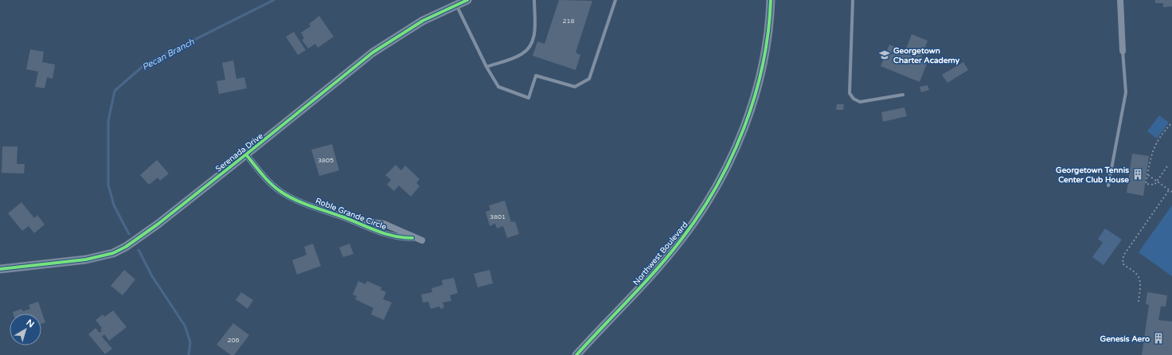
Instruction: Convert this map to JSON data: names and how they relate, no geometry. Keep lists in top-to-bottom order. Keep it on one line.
{"streets":{"street":["Serenada Drive","Roble Grande Circle","Northwest Boulevard"]},"crossings":[["Serenada Drive","Roble Grande Circle"]],"water":["Pecan Branch"],"places":{"school or university":["Georgetown Charter Academy"],"building":["Georgetown Tennis Center Club House","Genesis Aero"]},"house_numbers":["218","3805","3801","206"],"north":"top right"}
